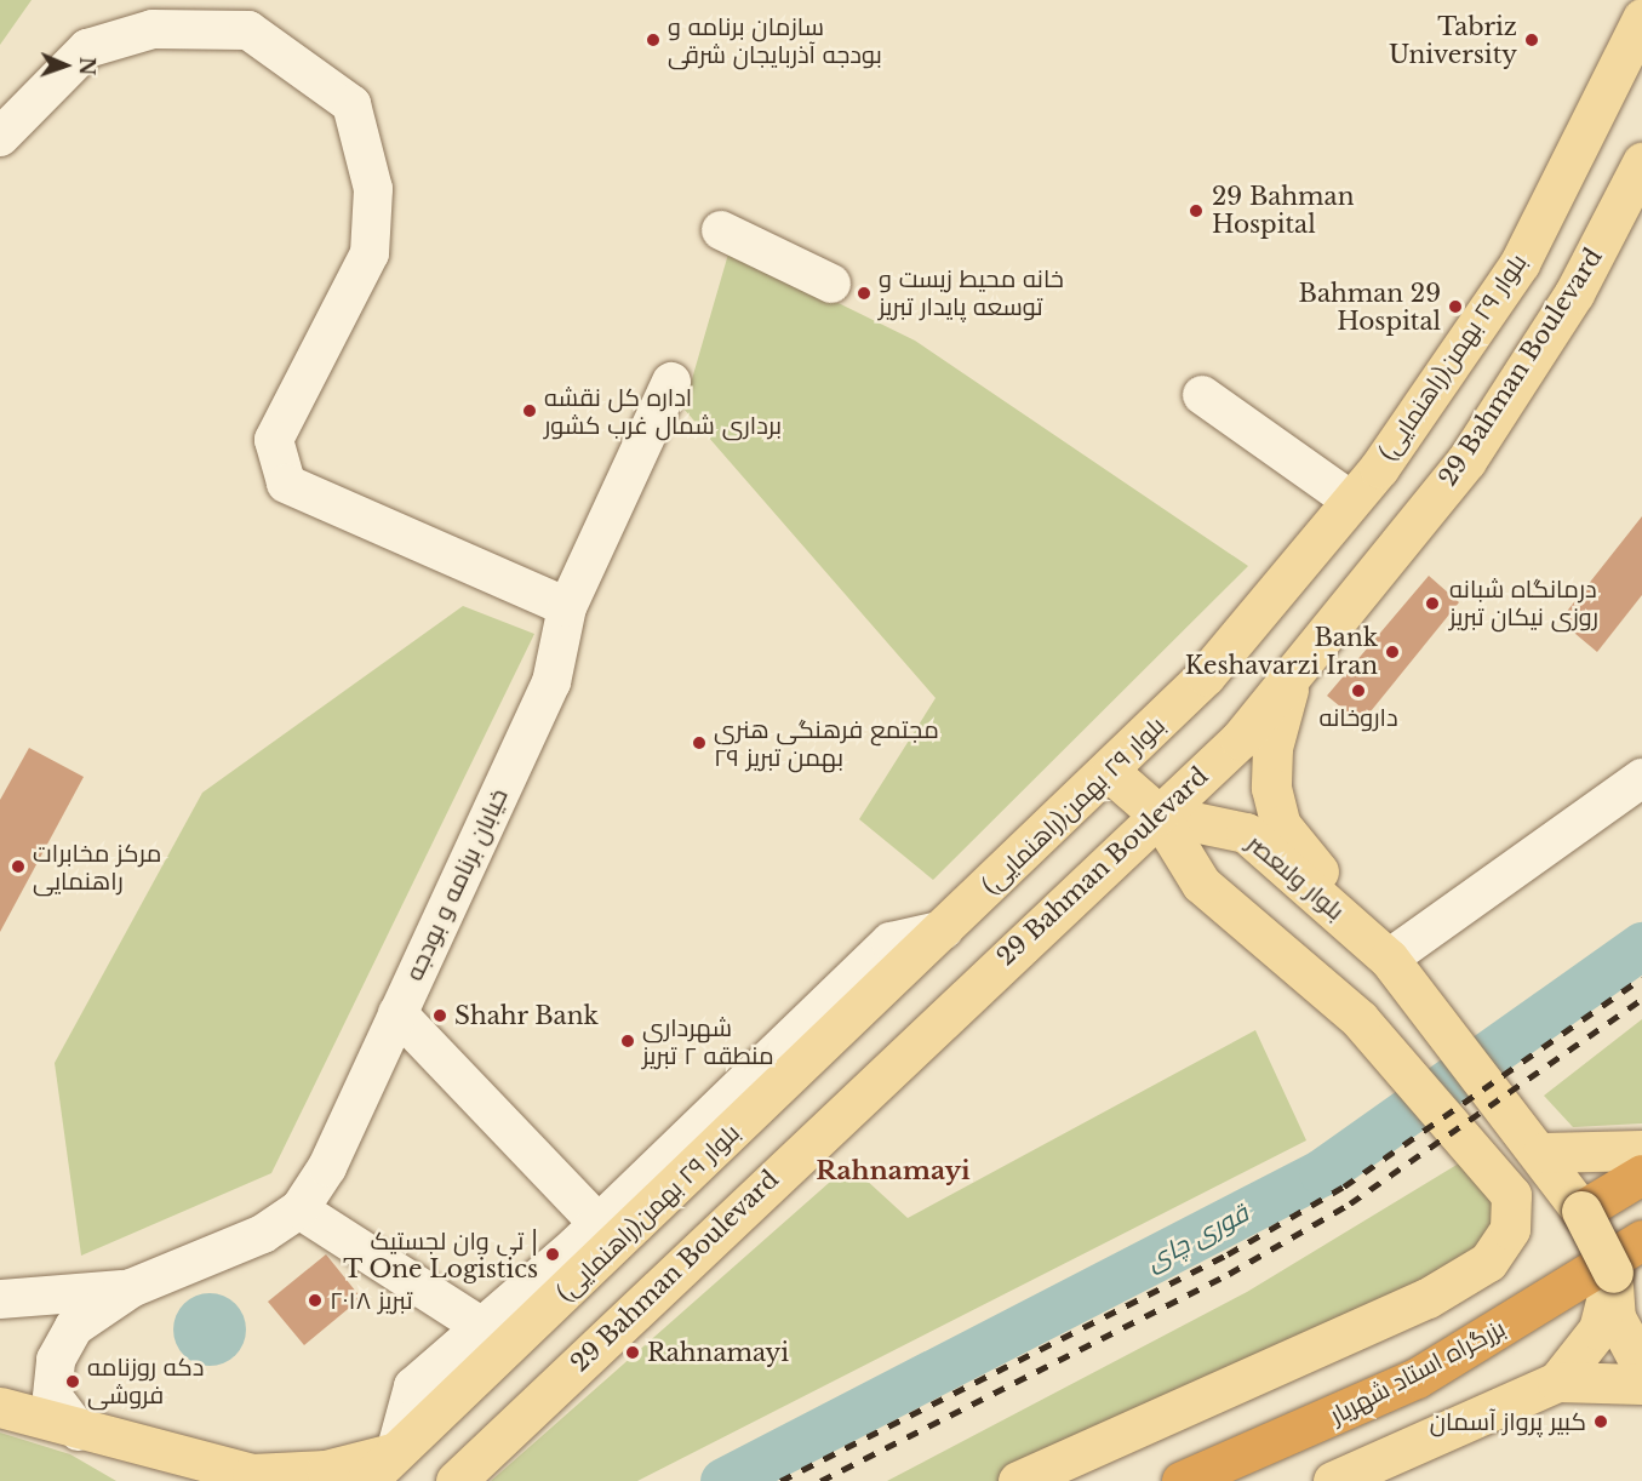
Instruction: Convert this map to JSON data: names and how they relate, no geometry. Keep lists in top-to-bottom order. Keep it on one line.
{"streets":{"highway":["بزرگراه استاد شهریار"],"main road":["بلوار ٢٩ بهمن(راهنمایی)","29 Bahman Boulevard","بلوار ولىعصر"],"street":["خیابان برنامه و بودجه"]},"crossings":[["29 Bahman Boulevard","بلوار ولىعصر"]],"districts":["Rahnamayi"],"water":["قوری چای"],"places":["سازمان برنامه و بودجه آذربایجان شرقی","Tabriz University","29 Bahman Hospital","خانه محیط زیست و توسعه پایدار تبریز","Bahman 29 Hospital","اداره کل نقشه برداری شمال غرب کشور","درمانگاه شبانه روزی نیکان تبریز","Bank Keshavarzi Iran","داروخانه","مجتمع فرهنگی هنری ۲۹ بهمن تبریز","مرکز مخابرات راهنمایی","Shahr Bank","شهرداری منطقه ۲ تبریز","تی وان لجستیک | T One Logistics","تبریز ۲۰۱۸","Rahnamayi","دکه روزنامه فروشی","کبیر پرواز آسمان"],"north":"right"}
